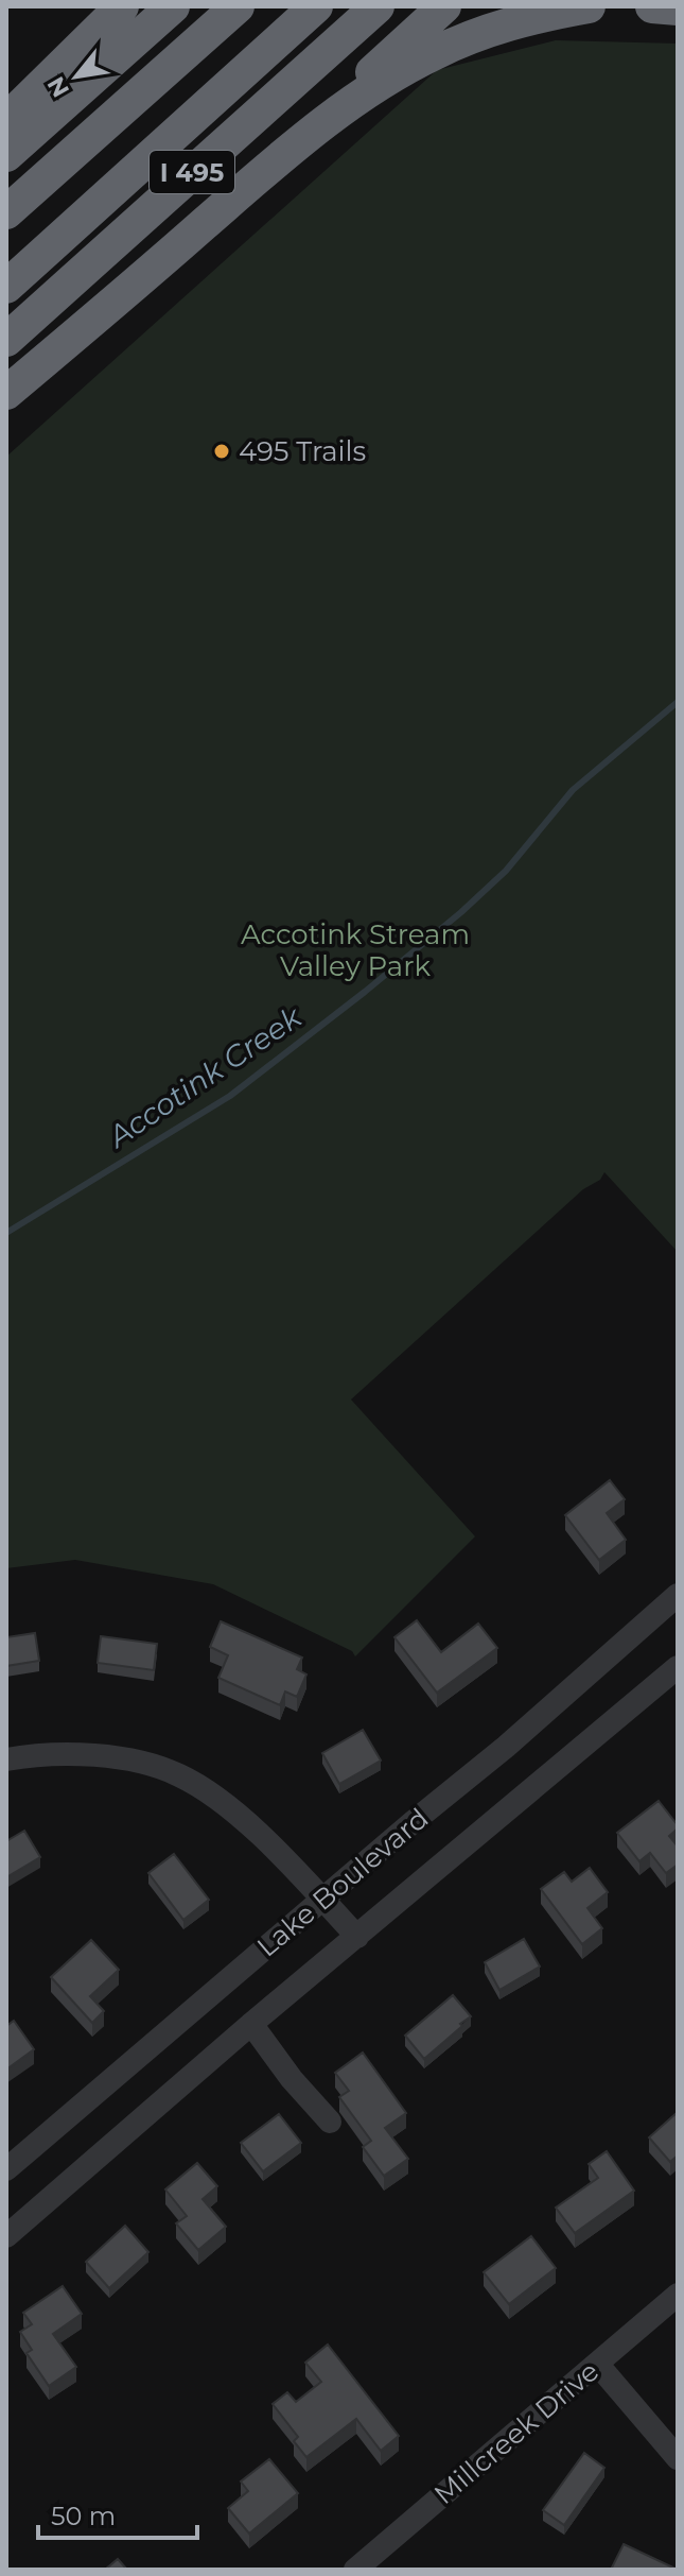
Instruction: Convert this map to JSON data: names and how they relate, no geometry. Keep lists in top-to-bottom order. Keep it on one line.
{"streets":{"highway":["I 495"],"street":["Lake Boulevard","Millcreek Drive"]},"water":["Accotink Creek"],"parks":["Accotink Stream Valley Park"],"places":["495 Trails"],"scale_bar":"50 m","north":"bottom left"}
